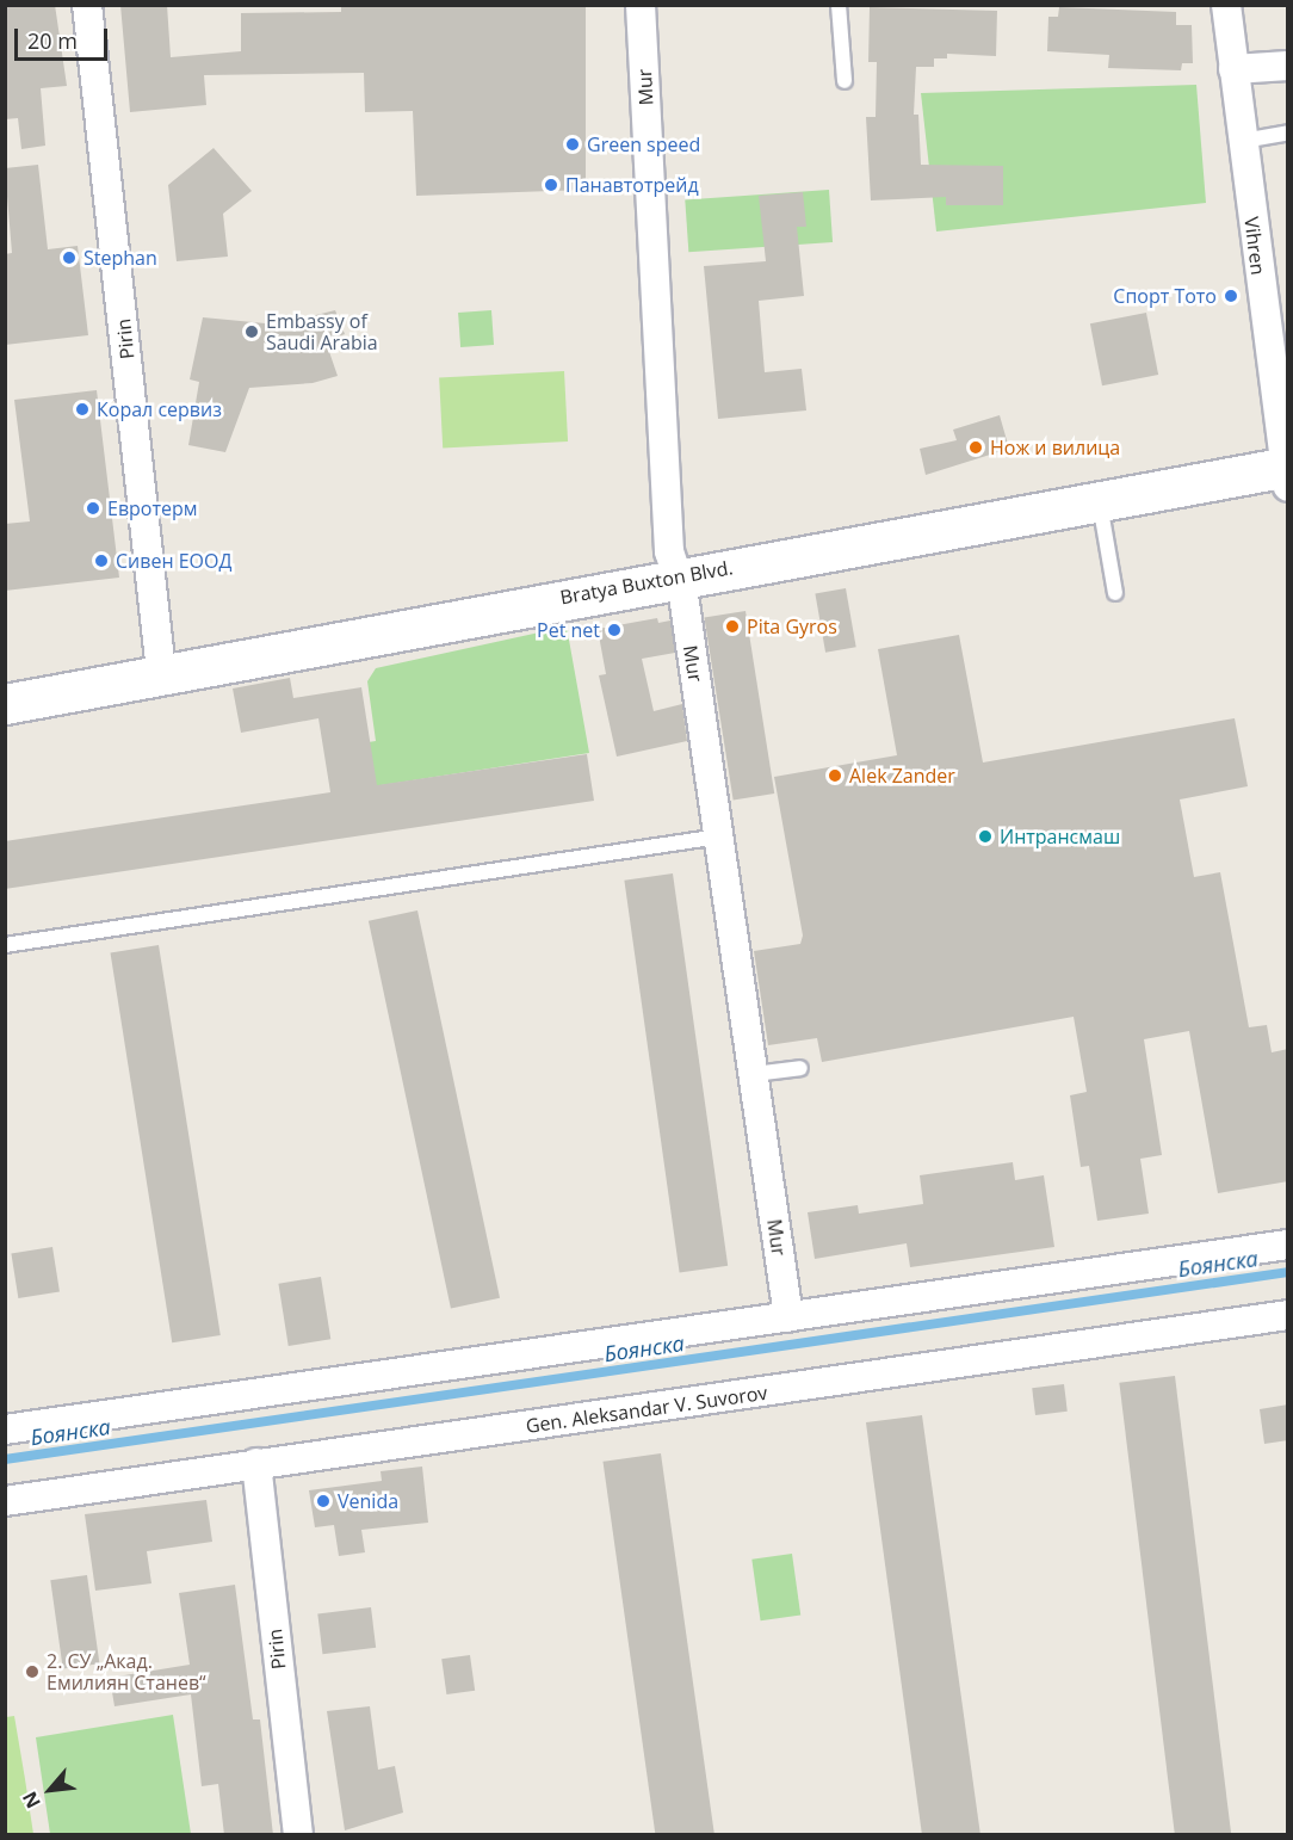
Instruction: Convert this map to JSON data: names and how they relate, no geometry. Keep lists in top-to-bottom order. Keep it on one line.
{"streets":{"street":["Mur","Vihren","Pirin","Bratya Buxton Blvd.","Gen. Aleksandar V. Suvorov"]},"crossings":[["Mur","Bratya Buxton Blvd."],["Vihren","Bratya Buxton Blvd."],["Pirin","Bratya Buxton Blvd."],["Pirin","Gen. Aleksandar V. Suvorov"]],"water":["Боянска"],"places":["Green speed","Панавтотрейд","Stephan","Спорт Тото","Embassy of Saudi Arabia","Корал сервиз","Нож и вилица","Евротерм","Сивен ЕООД","Pita Gyros","Pet net","Alek Zander","Интрансмаш","Venida","2. СУ „Акад. Емилиян Станев“"],"scale_bar":"20 m","north":"bottom left"}
